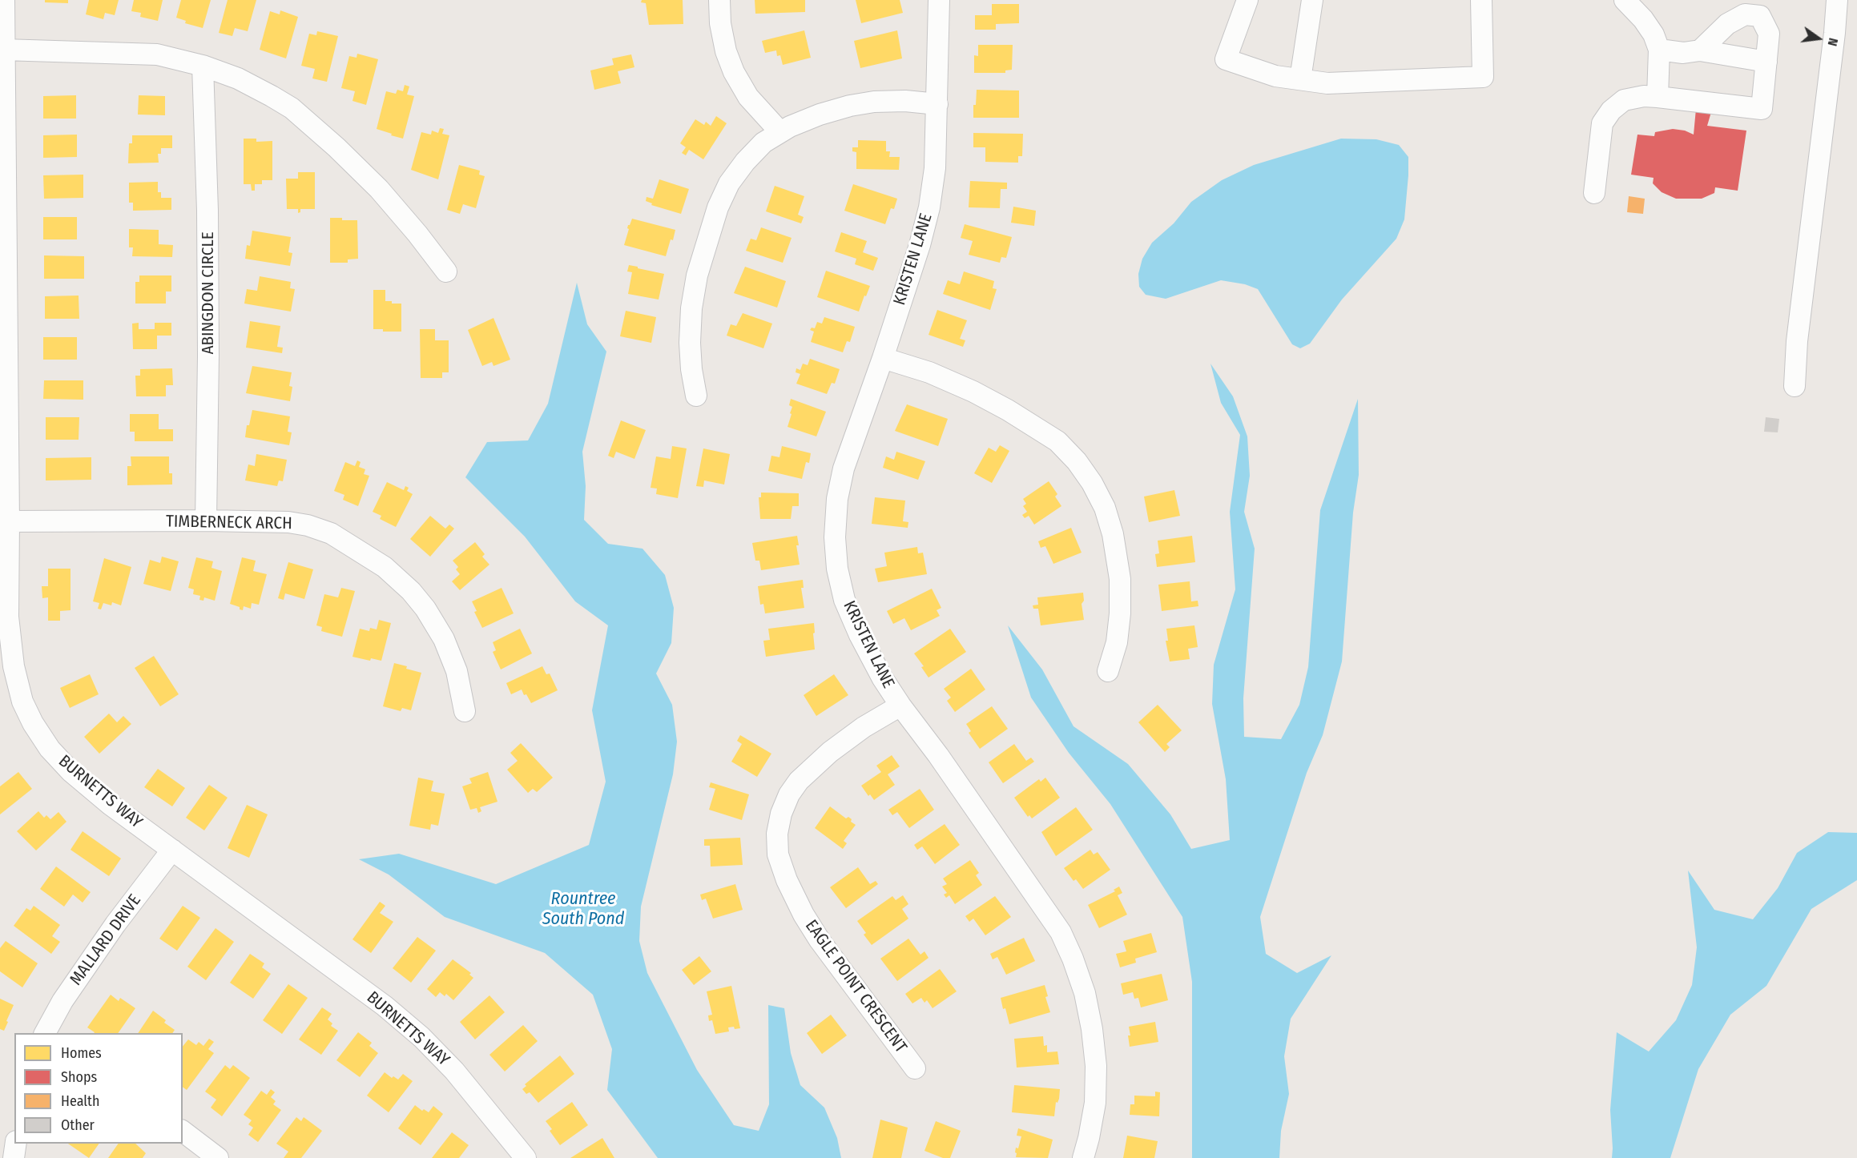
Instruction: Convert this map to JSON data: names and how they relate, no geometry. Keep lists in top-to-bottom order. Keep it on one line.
{"streets":{"street":["KRISTEN LANE","ABINGDON CIRCLE","TIMBERNECK ARCH","BURNETTS WAY","MALLARD DRIVE","EAGLE POINT CRESCENT"]},"crossings":[["KRISTEN LANE","EAGLE POINT CRESCENT"],["ABINGDON CIRCLE","TIMBERNECK ARCH"],["TIMBERNECK ARCH","BURNETTS WAY"],["BURNETTS WAY","MALLARD DRIVE"]],"water":["Rountree South Pond"],"legend":["Homes","Shops","Health","Other"],"north":"right"}
